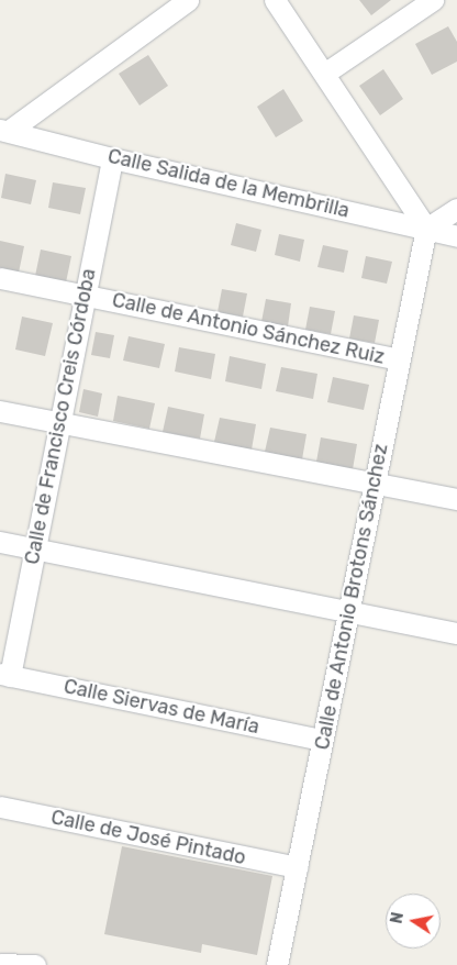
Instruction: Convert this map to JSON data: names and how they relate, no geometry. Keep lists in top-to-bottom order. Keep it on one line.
{"streets":{"street":["Calle Salida de la Membrilla","Calle de Antonio Sánchez Ruiz","Calle de Francisco Creis Córdoba","Calle de Antonio Brotons Sánchez","Calle Siervas de María","Calle de José Pintado"]},"crossings":[["Calle Salida de la Membrilla","Calle de Francisco Creis Córdoba"],["Calle Salida de la Membrilla","Calle de Antonio Brotons Sánchez"],["Calle de Antonio Sánchez Ruiz","Calle de Francisco Creis Córdoba"],["Calle de Antonio Sánchez Ruiz","Calle de Antonio Brotons Sánchez"],["Calle de Francisco Creis Córdoba","Calle Siervas de María"],["Calle de Antonio Brotons Sánchez","Calle Siervas de María"],["Calle de Antonio Brotons Sánchez","Calle de José Pintado"]],"north":"left"}
